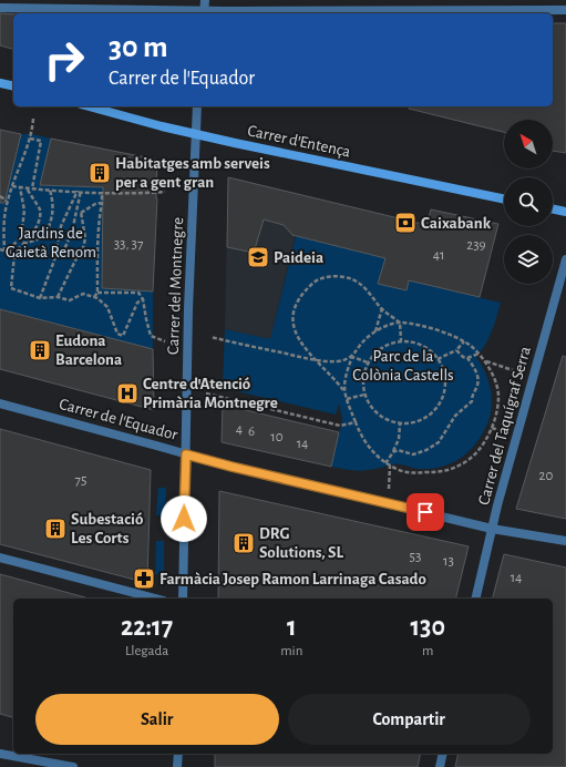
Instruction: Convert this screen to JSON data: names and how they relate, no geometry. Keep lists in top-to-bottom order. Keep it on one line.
{"streets":{"main road":["Carrer d'Entença"],"street":["Carrer del Montnegre","Carrer de l'Equador","Carrer del Taquígraf Serra"]},"crossings":[["Carrer d'Entença","Carrer del Montnegre"],["Carrer del Montnegre","Carrer de l'Equador"],["Carrer de l'Equador","Carrer del Taquígraf Serra"]],"parks":["Jardins de Gaietà Renom","Parc de la Colònia Castells"],"places":{"building":["Habitatges amb serveis per a gent gran","Eudona Barcelona","Subestació Les Corts","DRG Solutions, SL"],"bank":["Caixabank"],"school or university":["Paideia"],"hospital":["Centre d'Atenció Primària Montnegre"],"pharmacy":["Farmàcia Josep Ramon Larrinaga Casado"]},"house_numbers":["33, 37","239","41","4","6","10","14","20","75","53","13","14"],"north":"top left","page":{"turn":["30 m","Carrer de l'Equador"],"eta":["22:17","Llegada","1","min","130","m"],"buttons":["Salir","Compartir"]}}
